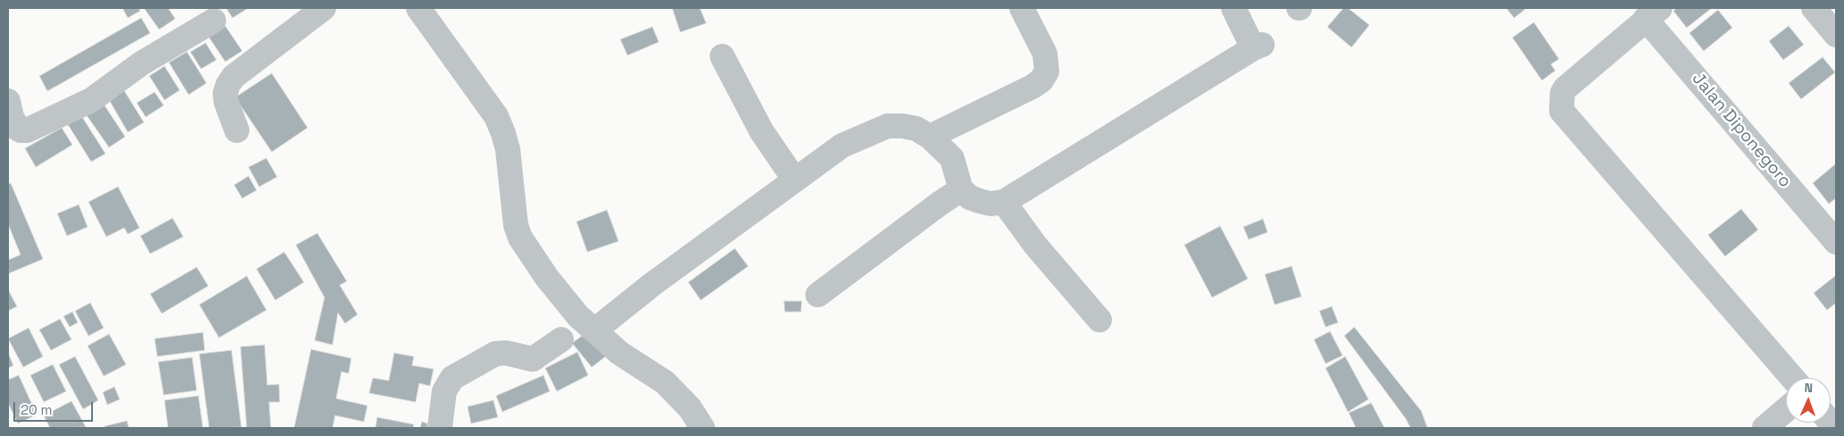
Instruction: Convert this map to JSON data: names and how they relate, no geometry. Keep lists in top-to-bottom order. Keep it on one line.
{"streets":{"street":["Jalan Diponegoro"]},"scale_bar":"20 m","north":"top"}
